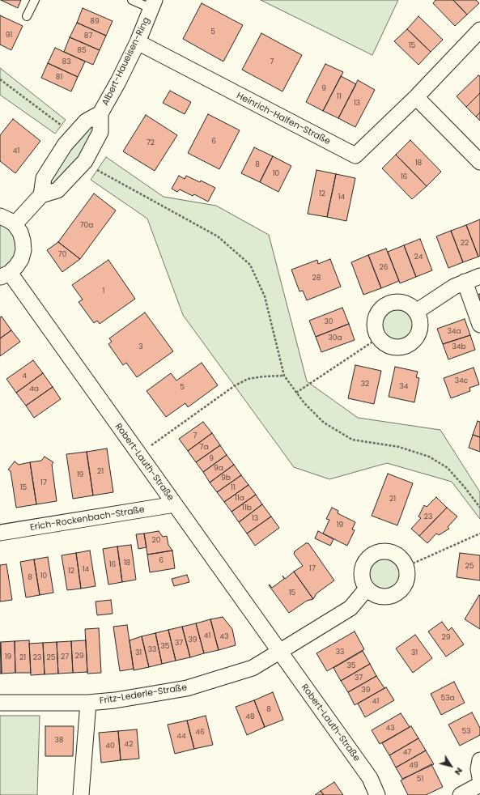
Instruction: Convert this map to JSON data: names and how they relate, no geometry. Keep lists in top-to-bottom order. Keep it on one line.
{"streets":{"street":["Albert-Haueisen-Ring","Heinrich-Halfen-Straße","Robert-Lauth-Straße","Erich-Rockenbach-Straße","Fritz-Lederle-Straße"]},"crossings":[["Albert-Haueisen-Ring","Heinrich-Halfen-Straße"],["Robert-Lauth-Straße","Erich-Rockenbach-Straße"],["Robert-Lauth-Straße","Fritz-Lederle-Straße"]],"house_numbers":["89","5","91","87","15","85","83","7","81","9","11","13","6","72","41","18","8","10","16","12","14","70a","22","70","24","26","28","1","30","34a","30a","3","34b","4","34c","32","34","5","4a","7","7a","9","9a","21","19","9b","17","15","11","11a","21","11b","23","13","19","20","6","18","16","25","17","14","12","10","8","15","41","43","29","39","37","35","33","33","31","31","29","19","27","21","23","25","35","37","39","53a","41","8","48","43","53","46","44","38","42","40","47","49","51"],"north":"bottom right"}
